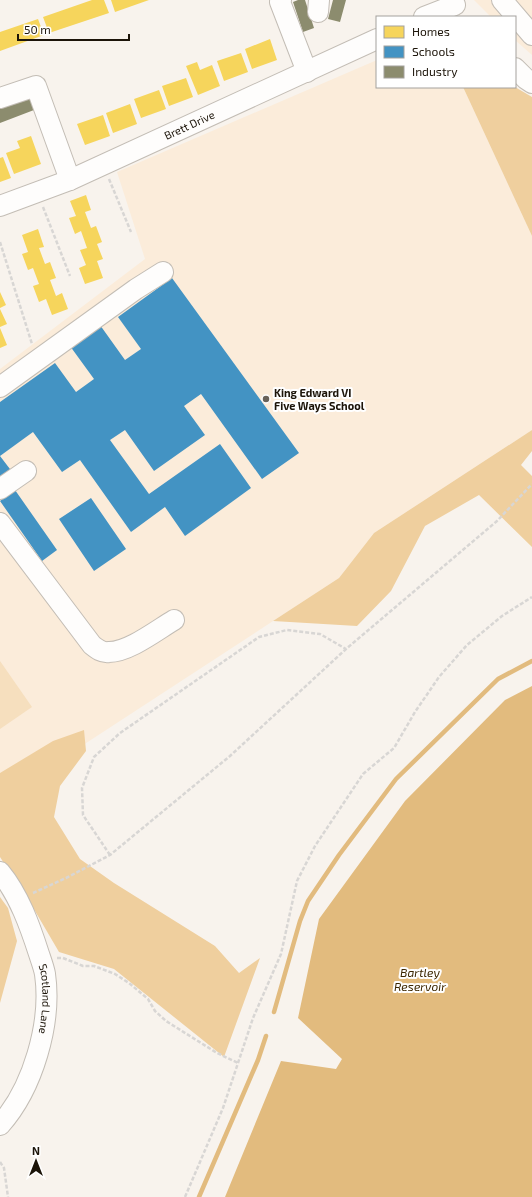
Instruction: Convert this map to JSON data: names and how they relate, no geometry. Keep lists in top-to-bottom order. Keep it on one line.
{"streets":{"street":["Brett Drive","Scotland Lane"]},"water":["Bartley Reservoir"],"places":["King Edward VI Five Ways School"],"legend":["Homes","Schools","Industry"],"scale_bar":"50 m","north":"top"}
